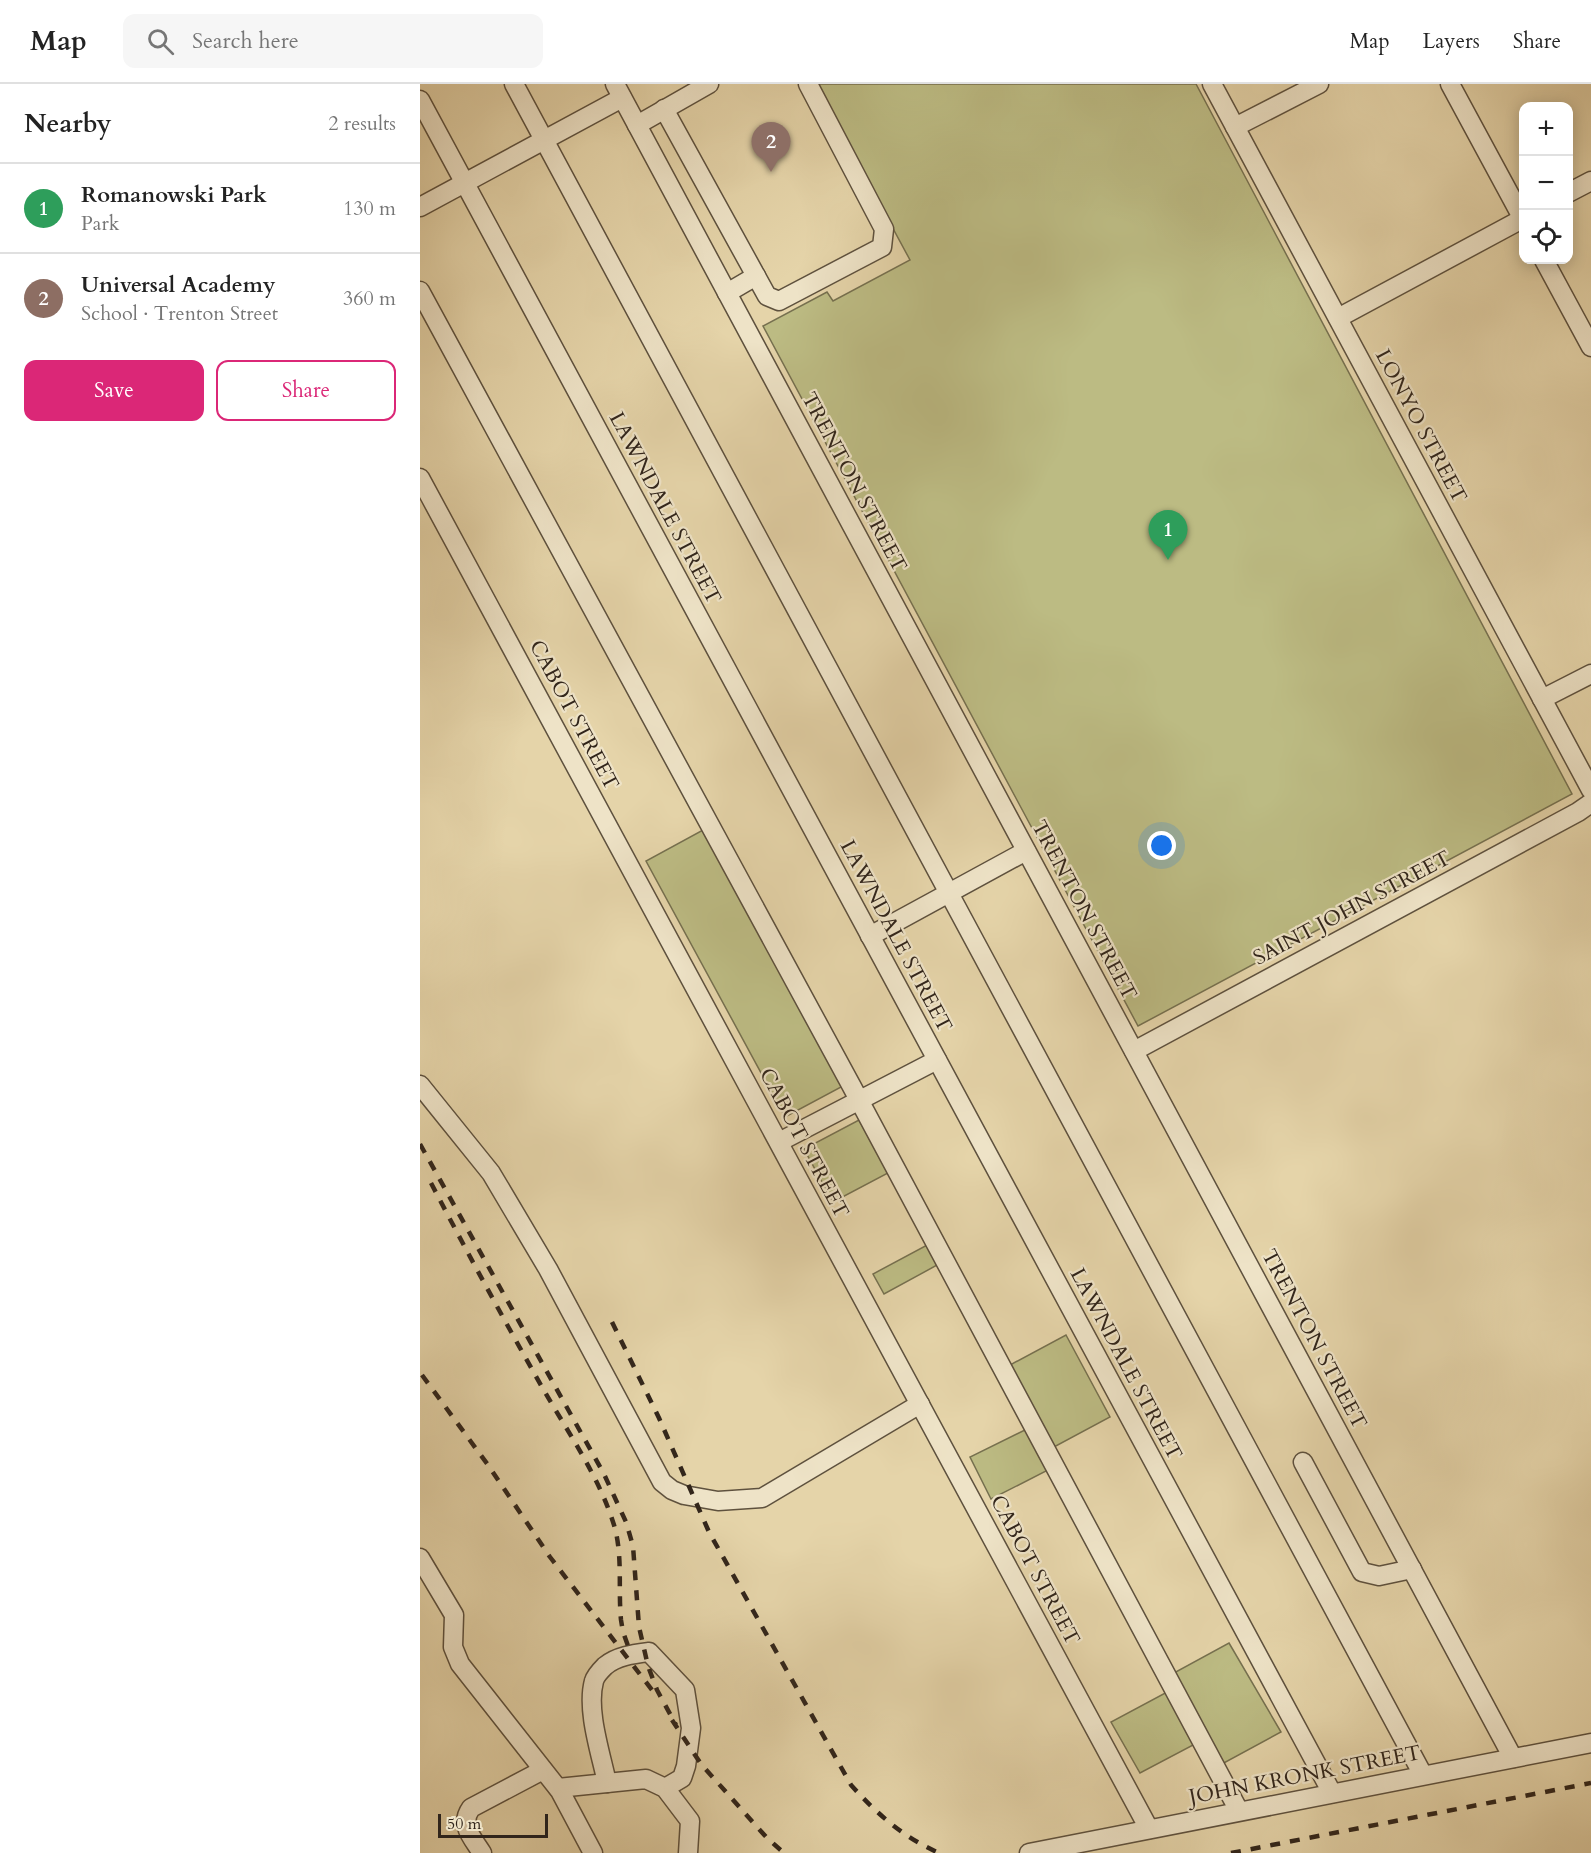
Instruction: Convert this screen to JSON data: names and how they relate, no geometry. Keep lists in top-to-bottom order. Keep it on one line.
{"streets":{"street":["LONYO STREET","TRENTON STREET","LAWNDALE STREET","CABOT STREET","SAINT JOHN STREET","JOHN KRONK STREET"]},"crossings":[["TRENTON STREET","SAINT JOHN STREET"],["TRENTON STREET","JOHN KRONK STREET"],["LAWNDALE STREET","JOHN KRONK STREET"],["CABOT STREET","JOHN KRONK STREET"]],"scale_bar":"50 m","page":{"header":"Map","search":"Search here","nav":["Map","Layers","Share"],"heading":["Nearby","2 results"],"map_buttons":["+","−"],"pins":["2","1"],"list":[{"mark":"1","name":"Romanowski Park","note":"Park","value":"130 m"},{"mark":"2","name":"Universal Academy","note":"School · Trenton Street","value":"360 m"}],"buttons":["Save","Share"],"scale":"50 m"}}
